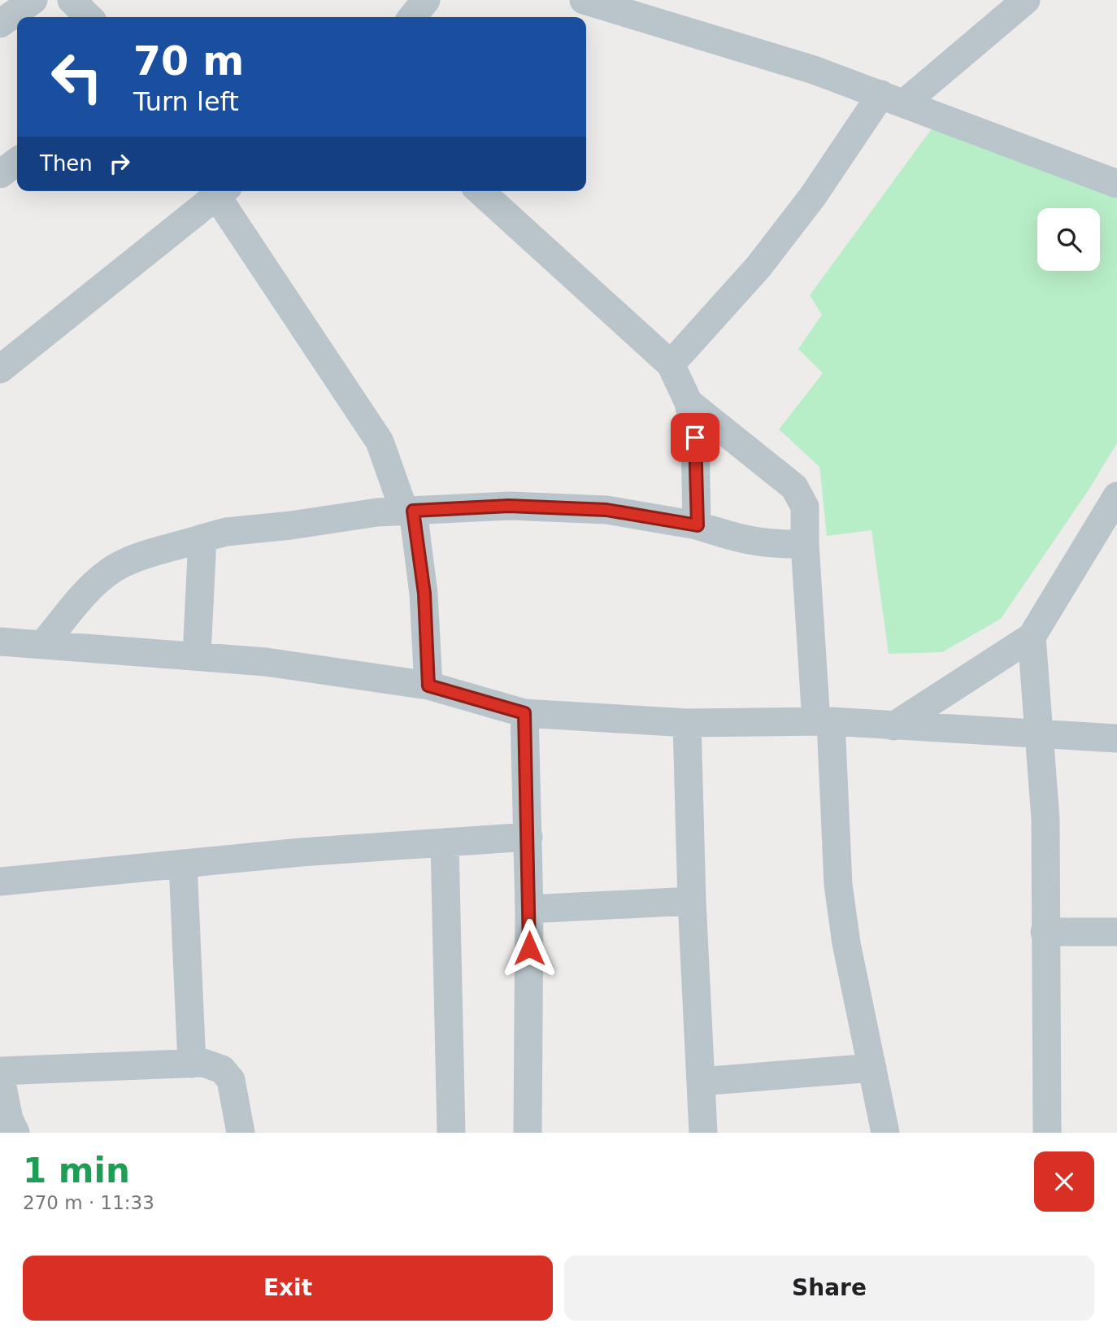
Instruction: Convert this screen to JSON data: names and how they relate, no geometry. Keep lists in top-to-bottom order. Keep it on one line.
{"page":{"turn":["70 m","Turn left"],"then":"Then","heading":["1 min","270 m · 11:33"],"buttons":["Exit","Share"]}}
